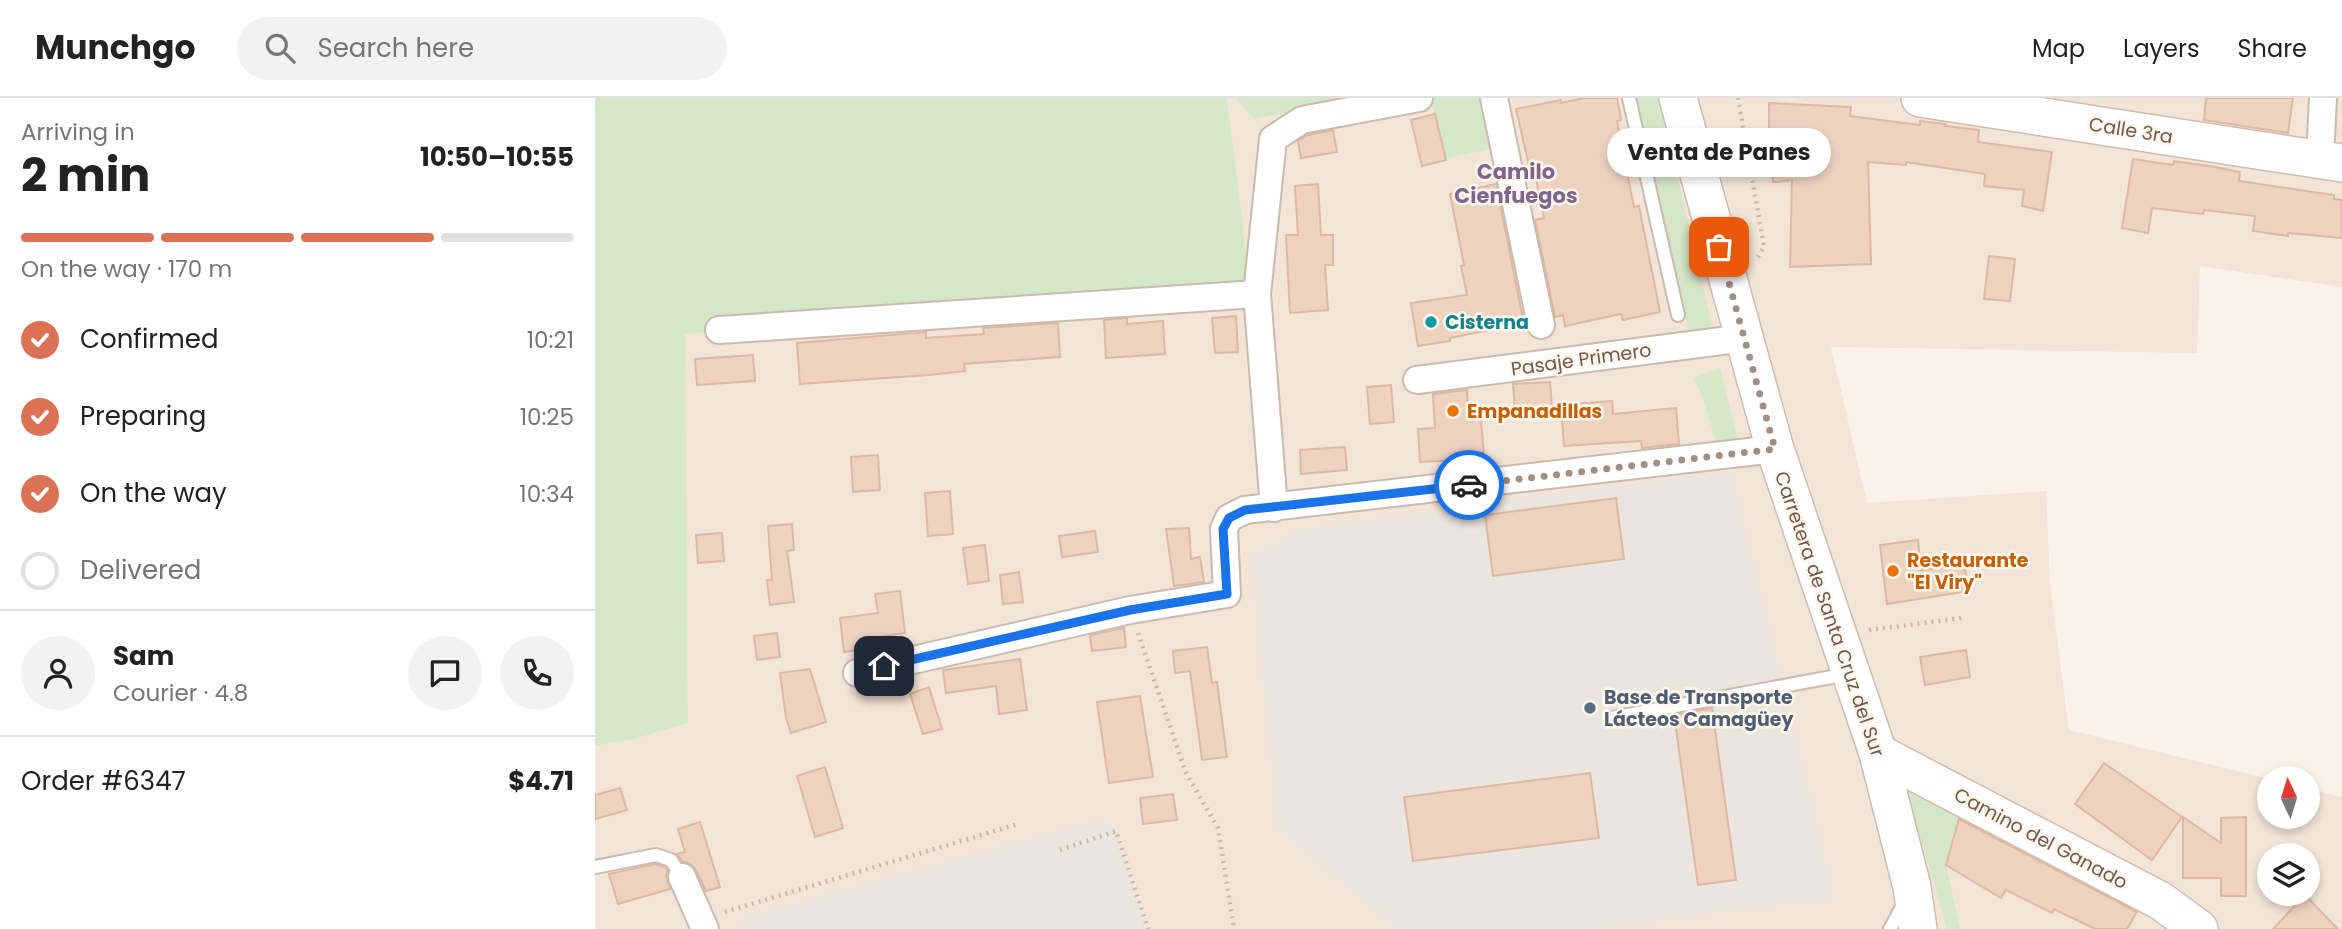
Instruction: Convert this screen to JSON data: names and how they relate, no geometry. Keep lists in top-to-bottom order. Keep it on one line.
{"streets":{"main road":["Calle 3ra","Carretera de Santa Cruz del Sur","Camino del Ganado"],"street":["Pasaje Primero"]},"crossings":[["Pasaje Primero","Carretera de Santa Cruz del Sur"],["Carretera de Santa Cruz del Sur","Camino del Ganado"]],"districts":["Camilo Cienfuegos"],"places":["Venta de Panes","Cisterna","Empanadillas","Restaurante \"El Viry\"","Base de Transporte Lácteos Camagüey"],"north":"top","page":{"header":"Munchgo","search":"Search here","nav":["Map","Layers","Share"],"heading":["2 min","Arriving in","10:50–10:55"],"panel":["Sam","Courier · 4.8","Order #6347","$4.71"],"bubble":"Venta de Panes","bar":"On the way · 170 m","list":[["Confirmed","10:21"],["Preparing","10:25"],["On the way","10:34"],"Delivered"]}}
